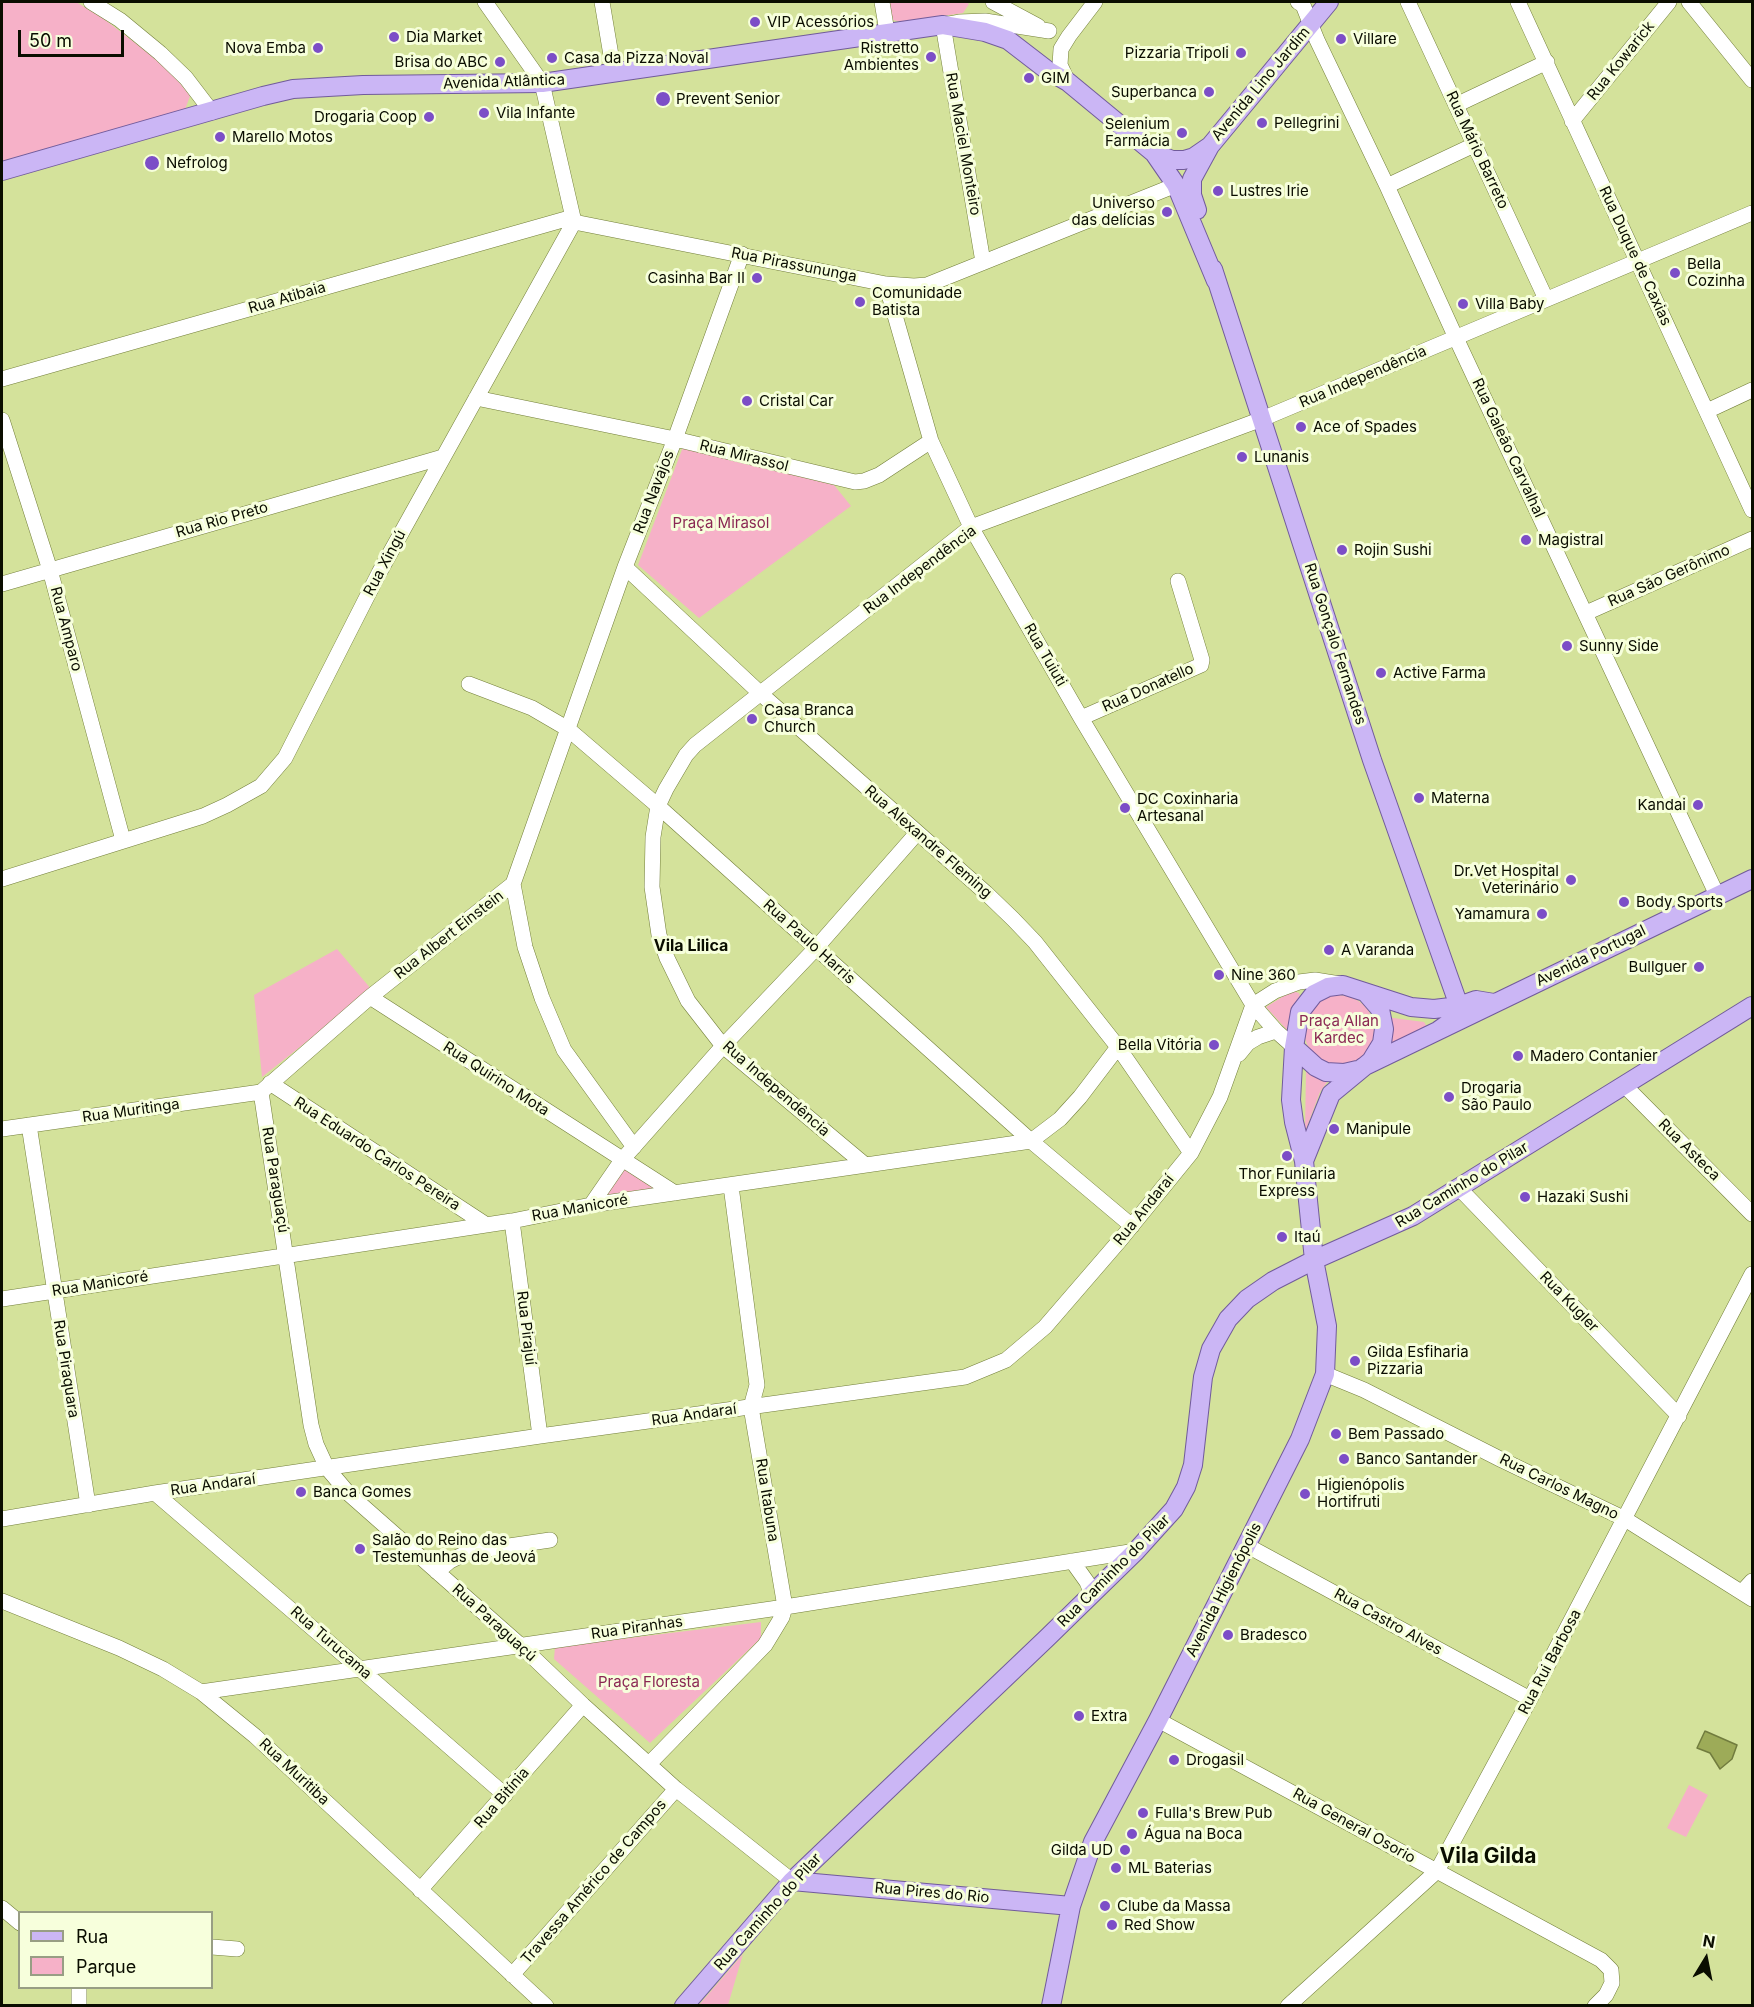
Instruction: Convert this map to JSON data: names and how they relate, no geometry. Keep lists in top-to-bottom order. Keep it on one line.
{"streets":{"main road":["Avenida Atlântica","Avenida Lino Jardim","Rua Gonçalo Fernandes","Avenida Portugal","Rua Caminho do Pilar","Avenida Higienópolis","Rua Pires do Rio"],"street":["Rua Kowarick","Rua Maciel Monteiro","Rua Mário Barreto","Rua Duque de Caxias","Rua Pirassununga","Rua Atibaia","Rua Independência","Rua Galeão Carvalhal","Rua Mirassol","Rua Navajos","Rua Rio Preto","Rua Xingú","Rua São Gerônimo","Rua Amparo","Rua Tuiuti","Rua Donatello","Rua Alexandre Fleming","Rua Albert Einstein","Rua Paulo Harris","Rua Quirino Mota","Rua Muritinga","Rua Asteca","Rua Eduardo Carlos Pereira","Rua Paraguaçú","Rua Manicoré","Rua Andaraí","Rua Kugler","Rua Pirajuí","Rua Piraquara","Rua Carlos Magno","Rua Itabuna","Rua Castro Alves","Rua Piranhas","Rua Turucama","Rua Rui Barbosa","Rua Muritiba","Rua Bitínia","Rua General Osorio","Travessa Américo de Campos"]},"crossings":[["Rua Kowarick","Rua Duque de Caxias"],["Avenida Atlântica","Rua Maciel Monteiro"],["Avenida Atlântica","Rua Gonçalo Fernandes"],["Avenida Lino Jardim","Rua Galeão Carvalhal"],["Avenida Lino Jardim","Rua Gonçalo Fernandes"],["Rua Maciel Monteiro","Rua Pirassununga"],["Rua Maciel Monteiro","Rua Gonçalo Fernandes"],["Rua Mário Barreto","Rua Independência"],["Rua Duque de Caxias","Rua Independência"],["Rua Pirassununga","Rua Atibaia"],["Rua Pirassununga","Rua Navajos"],["Rua Pirassununga","Rua Xingú"],["Rua Pirassununga","Rua Gonçalo Fernandes"],["Rua Pirassununga","Rua Tuiuti"],["Rua Atibaia","Rua Xingú"],["Rua Independência","Rua Galeão Carvalhal"],["Rua Independência","Rua Gonçalo Fernandes"],["Rua Independência","Rua Tuiuti"],["Rua Independência","Rua Alexandre Fleming"],["Rua Independência","Rua Paulo Harris"],["Rua Independência","Rua Manicoré"],["Rua Galeão Carvalhal","Rua São Gerônimo"],["Rua Galeão Carvalhal","Avenida Portugal"],["Rua Mirassol","Rua Navajos"],["Rua Mirassol","Rua Xingú"],["Rua Mirassol","Rua Tuiuti"],["Rua Navajos","Rua Alexandre Fleming"],["Rua Navajos","Rua Albert Einstein"],["Rua Navajos","Rua Paulo Harris"],["Rua Rio Preto","Rua Xingú"],["Rua Rio Preto","Rua Amparo"],["Rua Xingú","Rua Amparo"],["Rua Gonçalo Fernandes","Avenida Portugal"],["Rua Tuiuti","Rua Donatello"],["Rua Tuiuti","Avenida Portugal"],["Rua Tuiuti","Rua Andaraí"],["Rua Alexandre Fleming","Rua Manicoré"],["Rua Alexandre Fleming","Rua Andaraí"],["Rua Albert Einstein","Rua Paulo Harris"],["Rua Albert Einstein","Rua Quirino Mota"],["Rua Albert Einstein","Rua Muritinga"],["Rua Albert Einstein","Rua Eduardo Carlos Pereira"],["Rua Albert Einstein","Rua Paraguaçú"],["Rua Paulo Harris","Rua Manicoré"],["Rua Paulo Harris","Rua Andaraí"],["Avenida Portugal","Rua Andaraí"],["Avenida Portugal","Avenida Higienópolis"],["Rua Quirino Mota","Rua Manicoré"],["Rua Muritinga","Rua Eduardo Carlos Pereira"],["Rua Muritinga","Rua Paraguaçú"],["Rua Muritinga","Rua Piraquara"],["Rua Asteca","Rua Caminho do Pilar"],["Rua Eduardo Carlos Pereira","Rua Paraguaçú"],["Rua Eduardo Carlos Pereira","Rua Manicoré"],["Rua Paraguaçú","Rua Caminho do Pilar"],["Rua Paraguaçú","Rua Manicoré"],["Rua Paraguaçú","Rua Andaraí"],["Rua Paraguaçú","Rua Piranhas"],["Rua Paraguaçú","Rua Bitínia"],["Rua Paraguaçú","Travessa Américo de Campos"],["Rua Paraguaçú","Rua Pires do Rio"],["Rua Caminho do Pilar","Rua Kugler"],["Rua Caminho do Pilar","Avenida Higienópolis"],["Rua Caminho do Pilar","Rua Piranhas"],["Rua Caminho do Pilar","Rua Pires do Rio"],["Rua Manicoré","Rua Pirajuí"],["Rua Manicoré","Rua Piraquara"],["Rua Manicoré","Rua Itabuna"],["Rua Andaraí","Rua Pirajuí"],["Rua Andaraí","Rua Piraquara"],["Rua Andaraí","Rua Itabuna"],["Rua Andaraí","Rua Turucama"],["Rua Kugler","Rua Rui Barbosa"],["Rua Carlos Magno","Avenida Higienópolis"],["Rua Carlos Magno","Rua Rui Barbosa"],["Rua Itabuna","Rua Piranhas"],["Avenida Higienópolis","Rua Castro Alves"],["Avenida Higienópolis","Rua General Osorio"],["Avenida Higienópolis","Rua Pires do Rio"],["Rua Castro Alves","Rua Rui Barbosa"],["Rua Piranhas","Rua Turucama"],["Rua Piranhas","Rua Muritiba"],["Rua Turucama","Rua Bitínia"],["Rua Rui Barbosa","Rua General Osorio"],["Rua Muritiba","Rua Bitínia"],["Rua Muritiba","Travessa Américo de Campos"]],"districts":["Vila Lilica","Vila Gilda"],"parks":["Praça Mirasol","Praça Allan Kardec","Praça Floresta"],"places":["VIP Acessórios","Dia Market","Villare","Nova Emba","Pizzaria Tripoli","Ristretto Ambientes","Casa da Pizza Noval","Brisa do ABC","GIM","Superbanca","Prevent Senior","Vila Infante","Drogaria Coop","Pellegrini","Selenium Farmácia","Marello Motos","Nefrolog","Lustres Irie","Universo das delícias","Bella Cozinha","Casinha Bar II","Comunidade Batista","Villa Baby","Cristal Car","Ace of Spades","Lunanis","Magistral","Rojin Sushi","Sunny Side","Active Farma","Casa Branca Church","Materna","Kandai","DC Coxinharia Artesanal","Dr.Vet Hospital Veterinário","Body Sports","Yamamura","A Varanda","Bullguer","Nine 360","Bella Vitória","Madero Contanier","Drogaria São Paulo","Manipule","Thor Funilaria Express","Hazaki Sushi","Itaú","Gilda Esfiharia Pizzaria","Bem Passado","Banco Santander","Banca Gomes","Higienópolis Hortifruti","Salão do Reino das Testemunhas de Jeová","Bradesco","Extra","Drogasil","Fulla's Brew Pub","Água na Boca","Gilda UD","ML Baterias","Clube da Massa","Red Show"],"legend":["Rua","Parque"],"scale_bar":"50 m","north":"top"}
